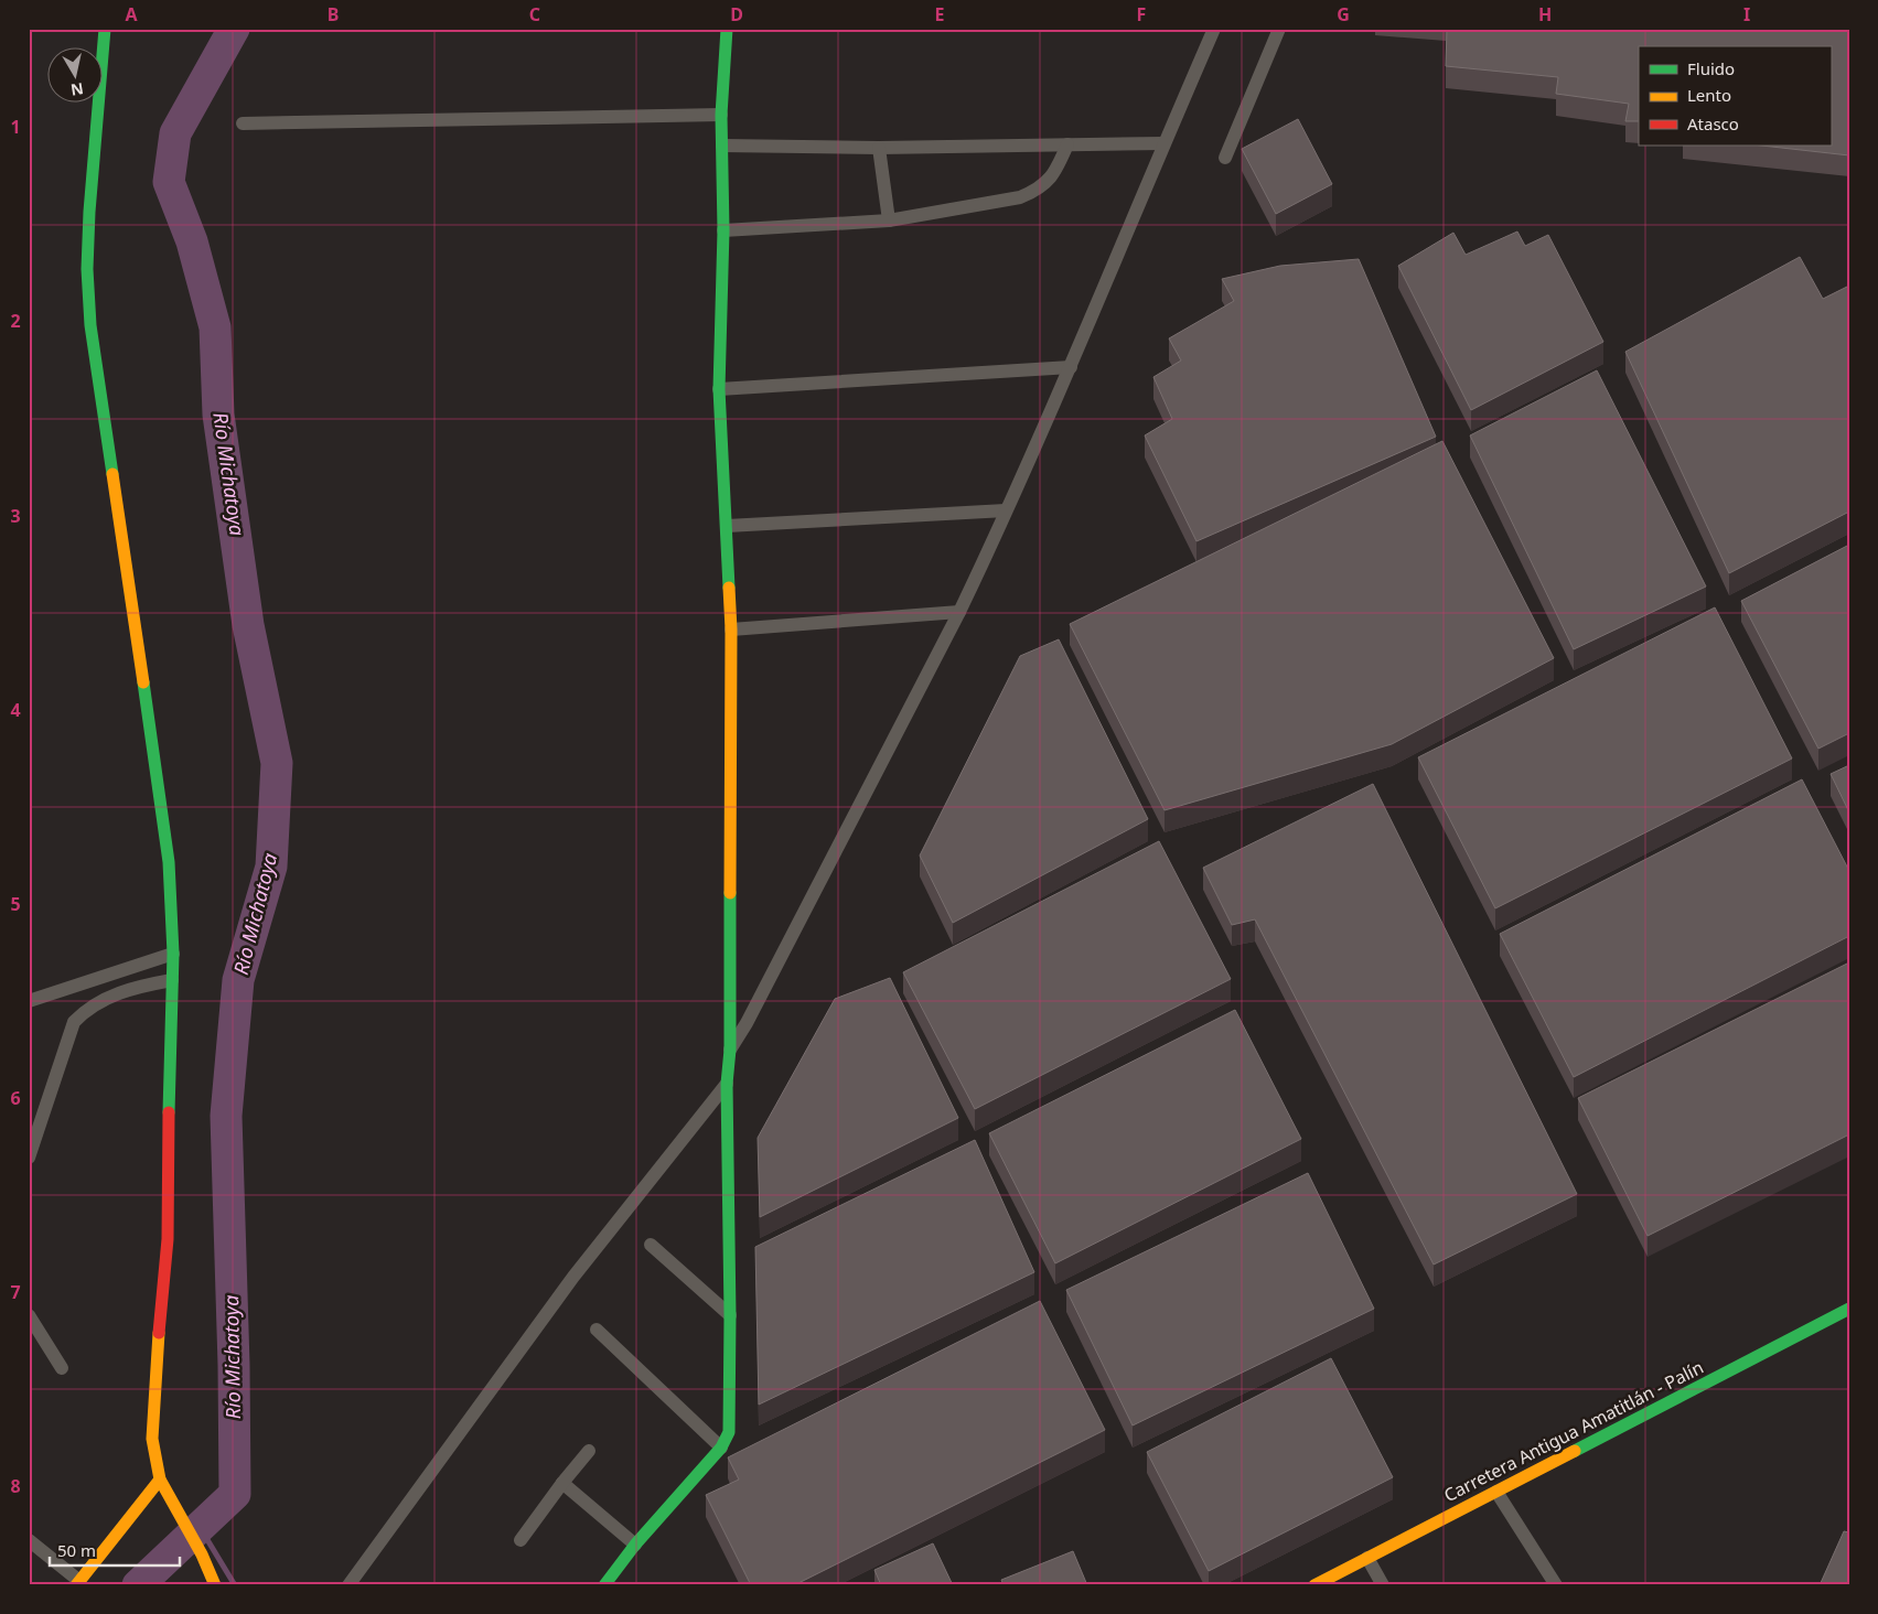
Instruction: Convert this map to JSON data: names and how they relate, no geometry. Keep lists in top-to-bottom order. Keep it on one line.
{"streets":{"street":["Carretera Antigua Amatitlán - Palín"]},"water":["Río Michatoya"],"legend":["Fluido","Lento","Atasco"],"scale_bar":"50 m","north":"bottom","grid":{"columns":["A","B","C","D","E","F","G","H","I"],"rows":["1","2","3","4","5","6","7","8"]}}
